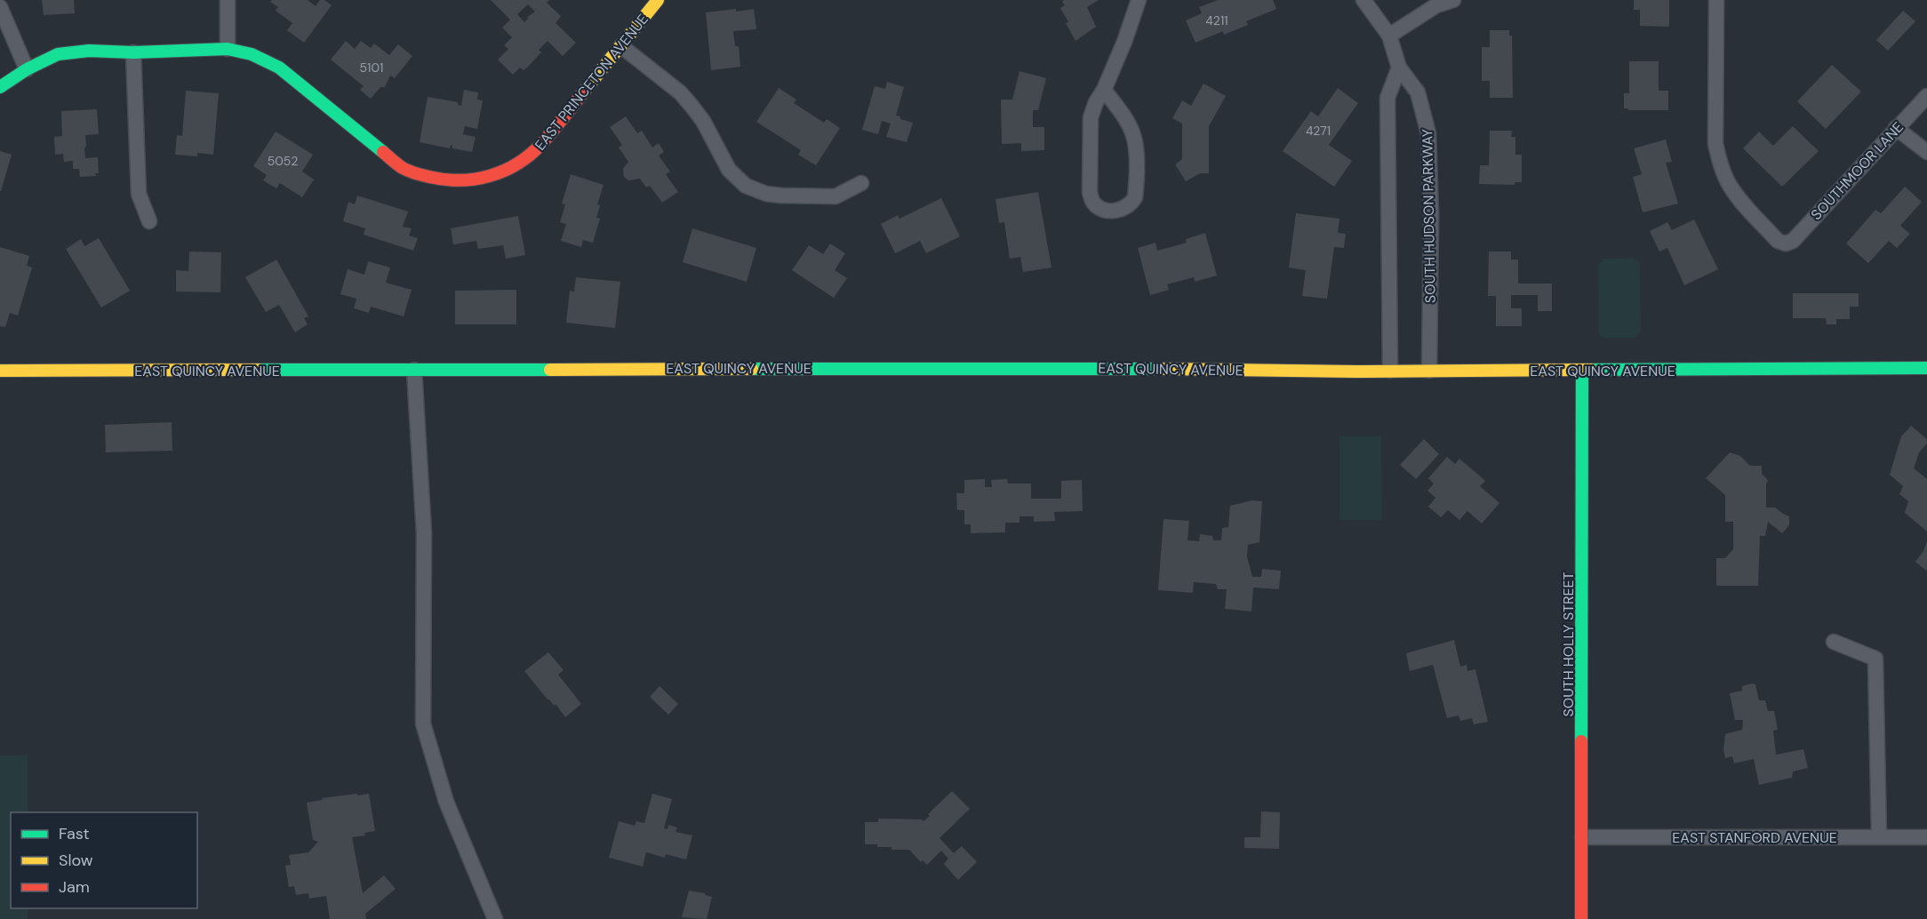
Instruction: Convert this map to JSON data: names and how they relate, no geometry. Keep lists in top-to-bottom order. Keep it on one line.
{"streets":{"street":["EAST PRINCETON AVENUE","SOUTHMOOR LANE","SOUTH HUDSON PARKWAY","EAST QUINCY AVENUE","SOUTH HOLLY STREET","EAST STANFORD AVENUE"]},"crossings":[["SOUTH HUDSON PARKWAY","EAST QUINCY AVENUE"],["EAST QUINCY AVENUE","SOUTH HOLLY STREET"],["SOUTH HOLLY STREET","EAST STANFORD AVENUE"]],"house_numbers":["4211","5101","4271","5052"],"legend":["Fast","Slow","Jam"]}
